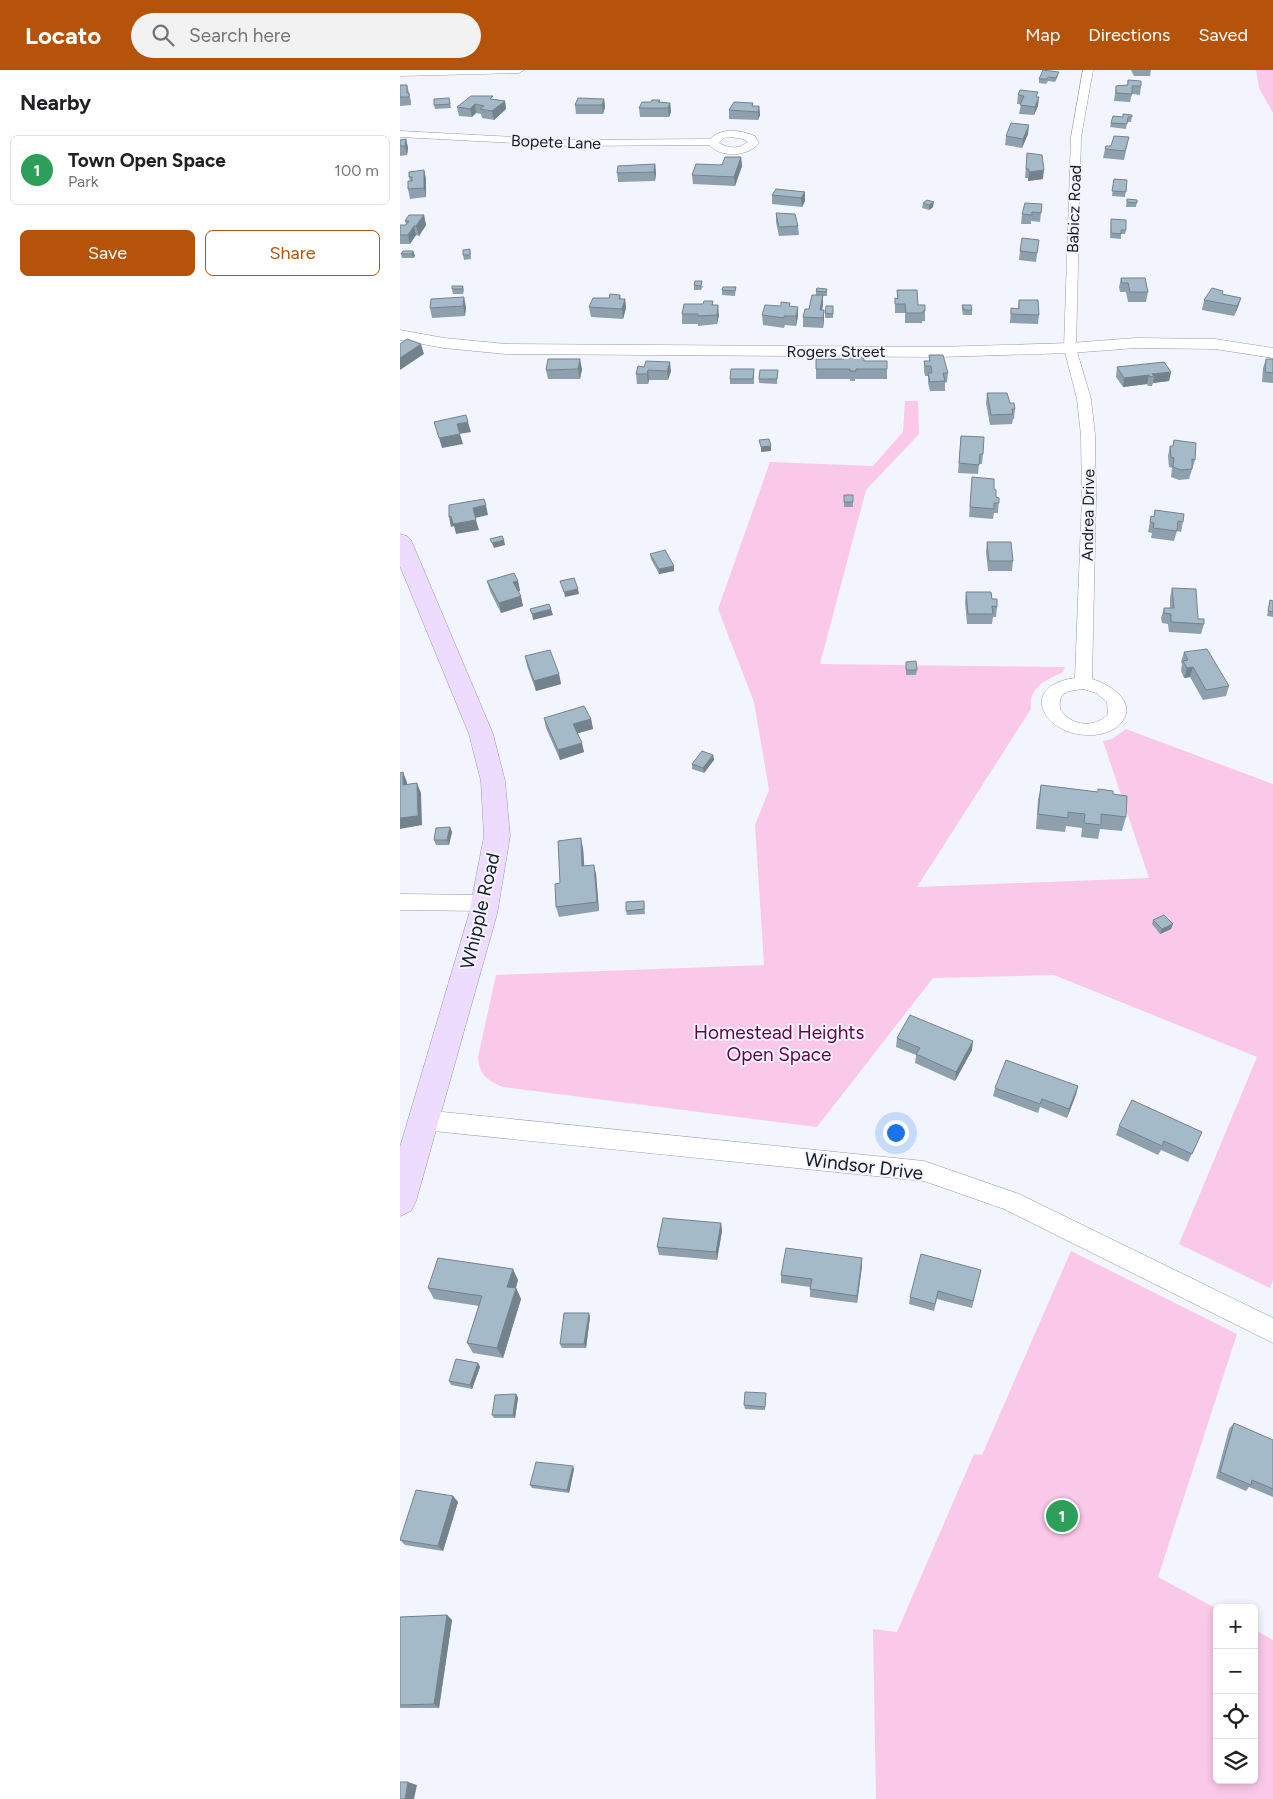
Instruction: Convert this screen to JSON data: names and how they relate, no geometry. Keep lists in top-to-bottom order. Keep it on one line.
{"streets":{"main road":["Whipple Road"],"street":["Bopete Lane","Babicz Road","Rogers Street","Andrea Drive","Windsor Drive"]},"crossings":[["Babicz Road","Rogers Street"],["Babicz Road","Andrea Drive"],["Rogers Street","Andrea Drive"],["Whipple Road","Windsor Drive"]],"parks":["Homestead Heights Open Space"],"page":{"header":"Locato","search":"Search here","nav":["Map","Directions","Saved"],"heading":"Nearby","list":[{"mark":"1","name":"Town Open Space","note":"Park","value":"100 m"}],"buttons":["Save","Share"],"pins":"1","map_buttons":["+","−"]}}
